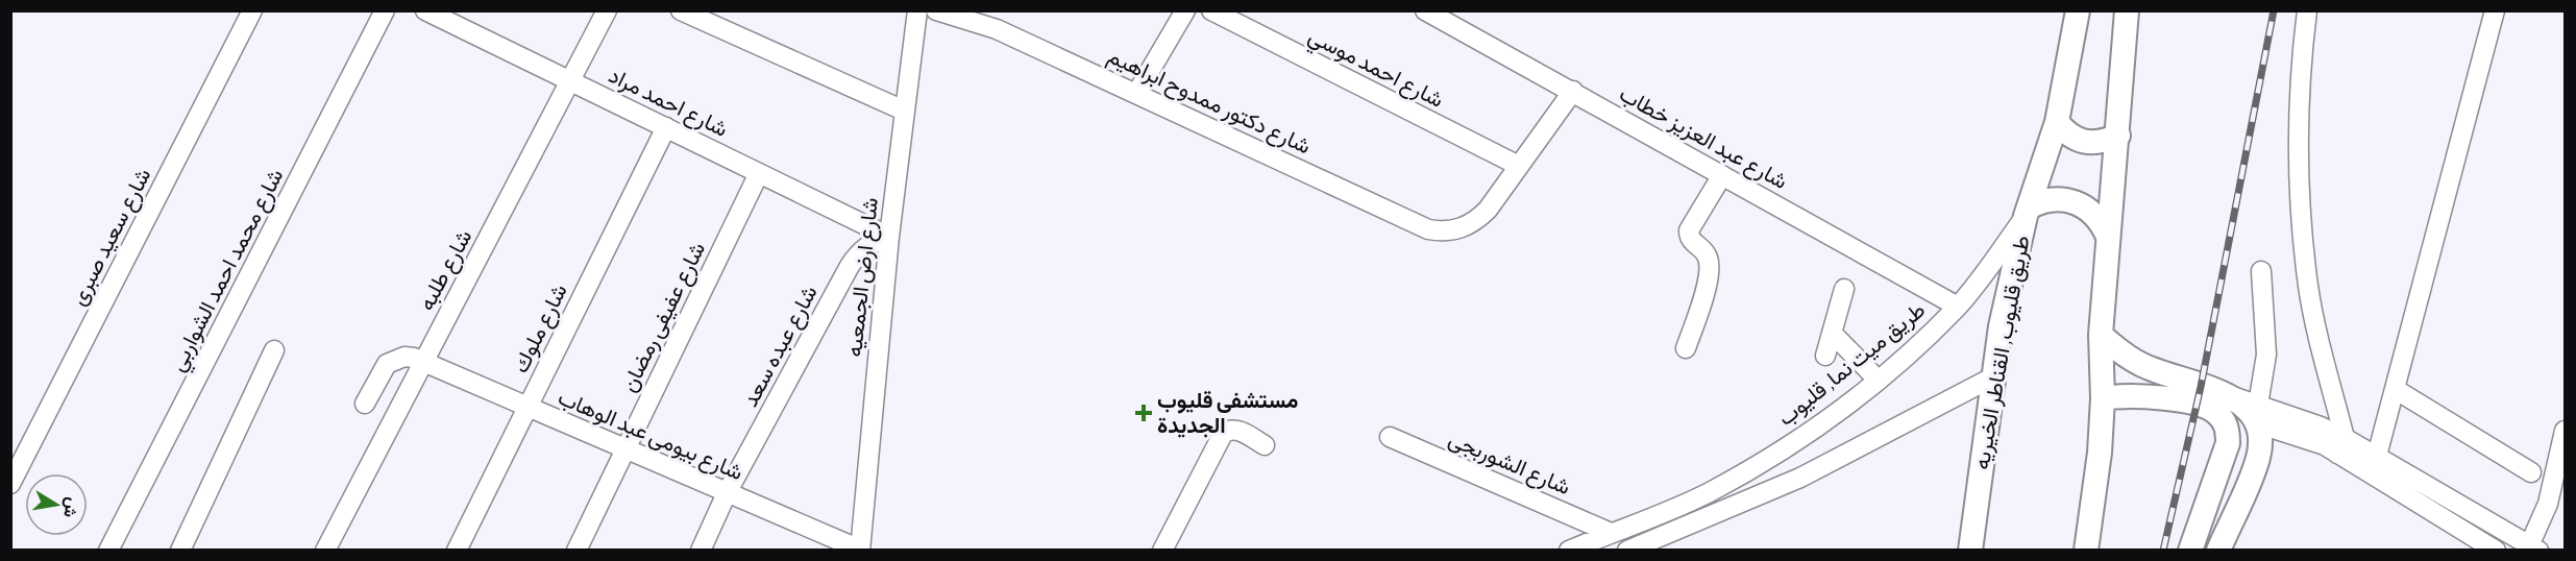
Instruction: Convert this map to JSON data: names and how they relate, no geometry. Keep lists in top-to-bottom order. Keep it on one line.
{"streets":{"main road":["طريق قليوب, القناطر الخيريه"],"street":["شارع احمد موسي","شارع دكتور ممدوح ابراهيم","شارع احمد مراد","شارع عبد العزيز خطاب","شارع سعيد صبرى","شارع محمد احمد الشواربي","شارع طلبه","شارع ارض الجمعيه","شارع عفيفى رمضان","شارع ملوك","شارع عبده سعد","طريق ميت نما, قليوب","شارع بيومى عبد الوهاب","شارع الشوربجى"]},"crossings":[["شارع احمد موسي","شارع دكتور ممدوح ابراهيم"],["شارع احمد مراد","شارع طلبه"],["شارع احمد مراد","شارع ارض الجمعيه"],["شارع احمد مراد","شارع عفيفى رمضان"],["شارع احمد مراد","شارع ملوك"],["شارع احمد مراد","شارع عبده سعد"],["شارع عبد العزيز خطاب","طريق ميت نما, قليوب"],["شارع طلبه","شارع بيومى عبد الوهاب"],["شارع ارض الجمعيه","شارع عبده سعد"],["شارع ارض الجمعيه","شارع بيومى عبد الوهاب"],["شارع عفيفى رمضان","شارع بيومى عبد الوهاب"],["شارع ملوك","شارع بيومى عبد الوهاب"],["شارع عبده سعد","شارع بيومى عبد الوهاب"],["طريق قليوب, القناطر الخيريه","طريق ميت نما, قليوب"],["طريق ميت نما, قليوب","شارع الشوربجى"]],"places":{"health":["مستشفى قليوب الجديدة"]},"north":"right"}
